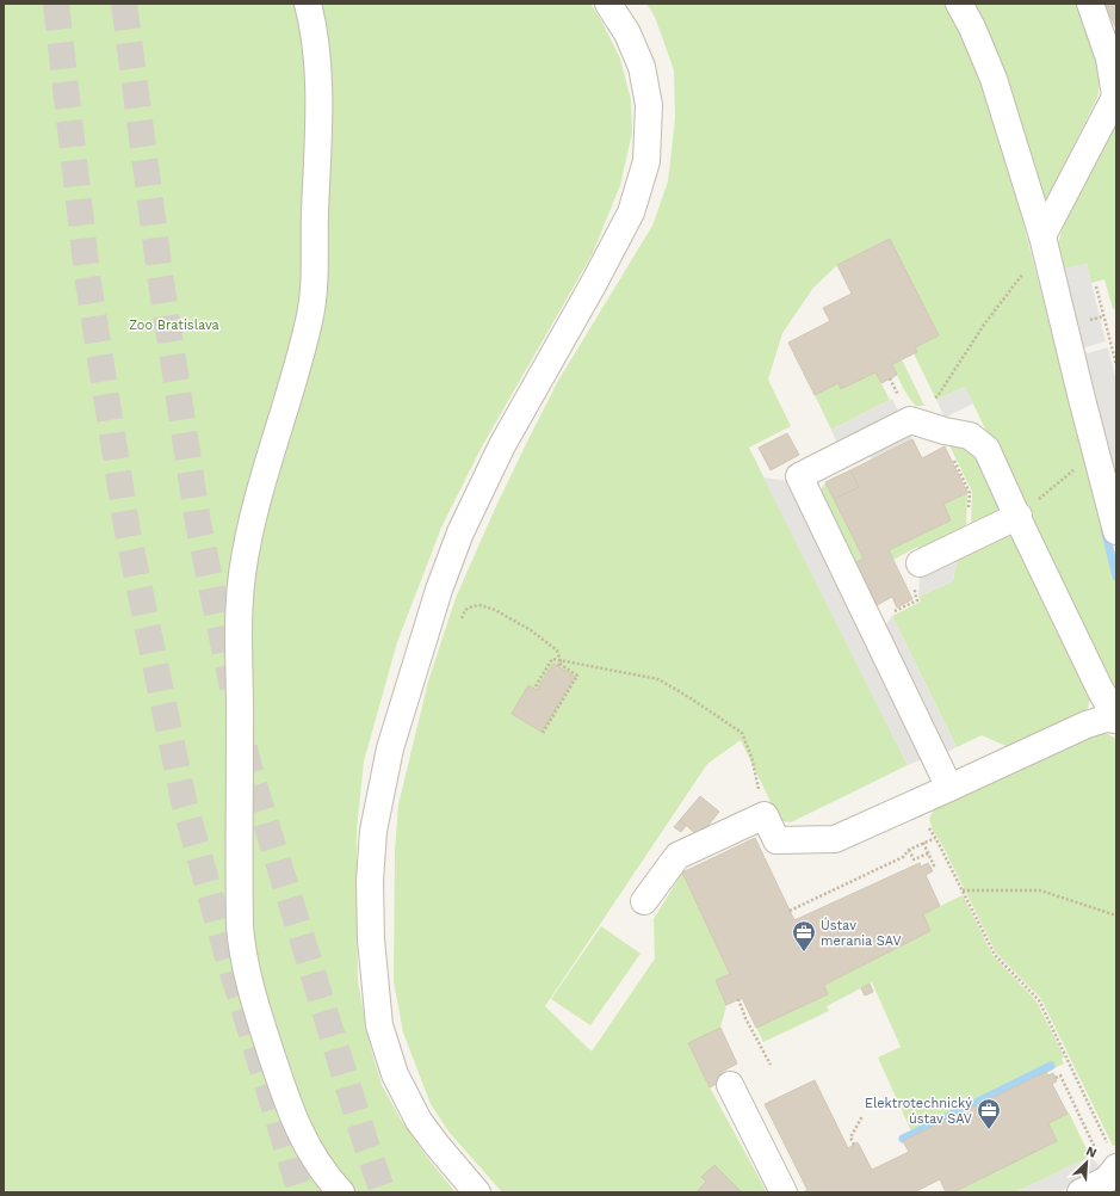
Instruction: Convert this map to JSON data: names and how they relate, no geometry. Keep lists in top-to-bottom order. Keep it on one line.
{"parks":["Zoo Bratislava"],"places":{"office":["Ústav merania SAV","Elektrotechnický ústav SAV"]},"north":"top right"}
